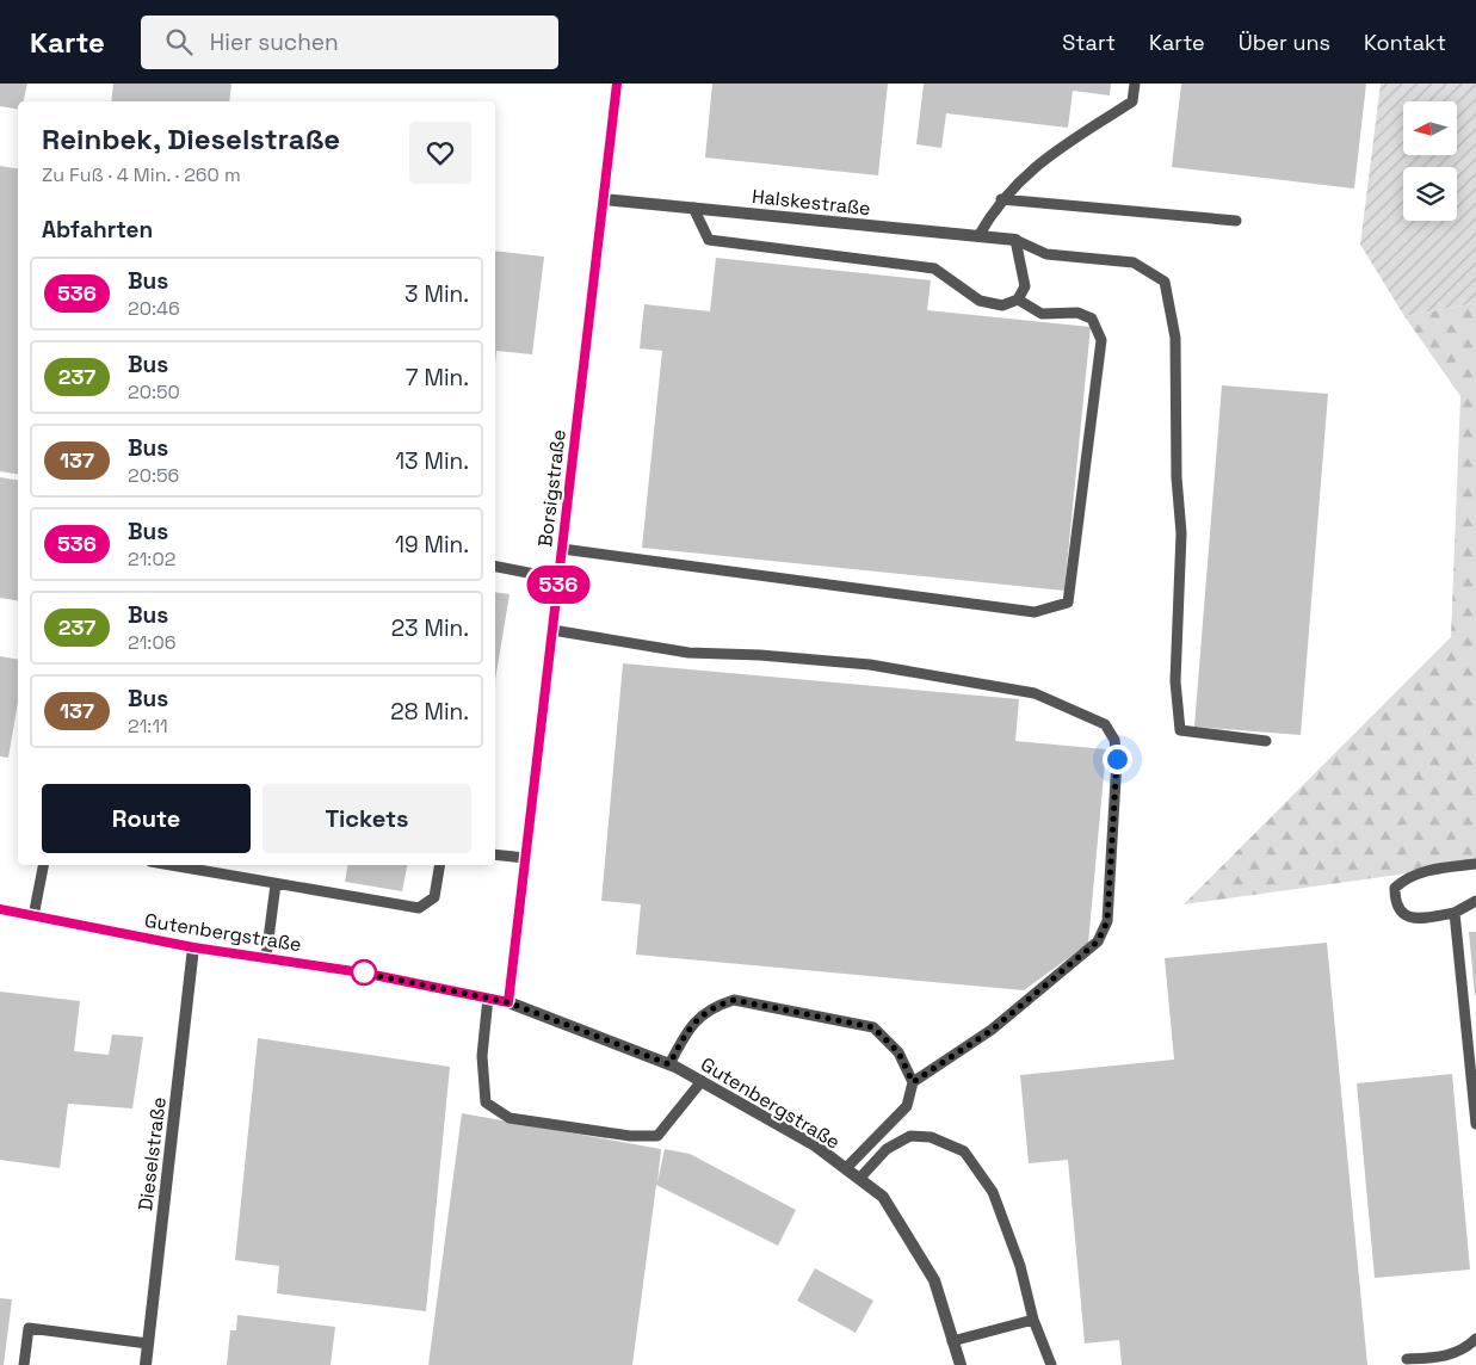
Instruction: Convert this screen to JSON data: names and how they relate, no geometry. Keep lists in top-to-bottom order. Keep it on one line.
{"streets":{"street":["Halskestraße","Borsigstraße","Gutenbergstraße","Dieselstraße"]},"crossings":[["Halskestraße","Borsigstraße"],["Borsigstraße","Gutenbergstraße"],["Gutenbergstraße","Dieselstraße"]],"lines":["bus line 536"],"north":"left","page":{"header":"Karte","search":"Hier suchen","nav":["Start","Karte","Über uns","Kontakt"],"on_map":"536","heading":[["Reinbek, Dieselstraße","Zu Fuß · 4 Min. · 260 m"],"Abfahrten"],"list":[{"mark":"536","name":"Bus","note":"20:46","value":"3 Min."},{"mark":"237","name":"Bus","note":"20:50","value":"7 Min."},{"mark":"137","name":"Bus","note":"20:56","value":"13 Min."},{"mark":"536","name":"Bus","note":"21:02","value":"19 Min."},{"mark":"237","name":"Bus","note":"21:06","value":"23 Min."},{"mark":"137","name":"Bus","note":"21:11","value":"28 Min."}],"buttons":["Route","Tickets"]}}
